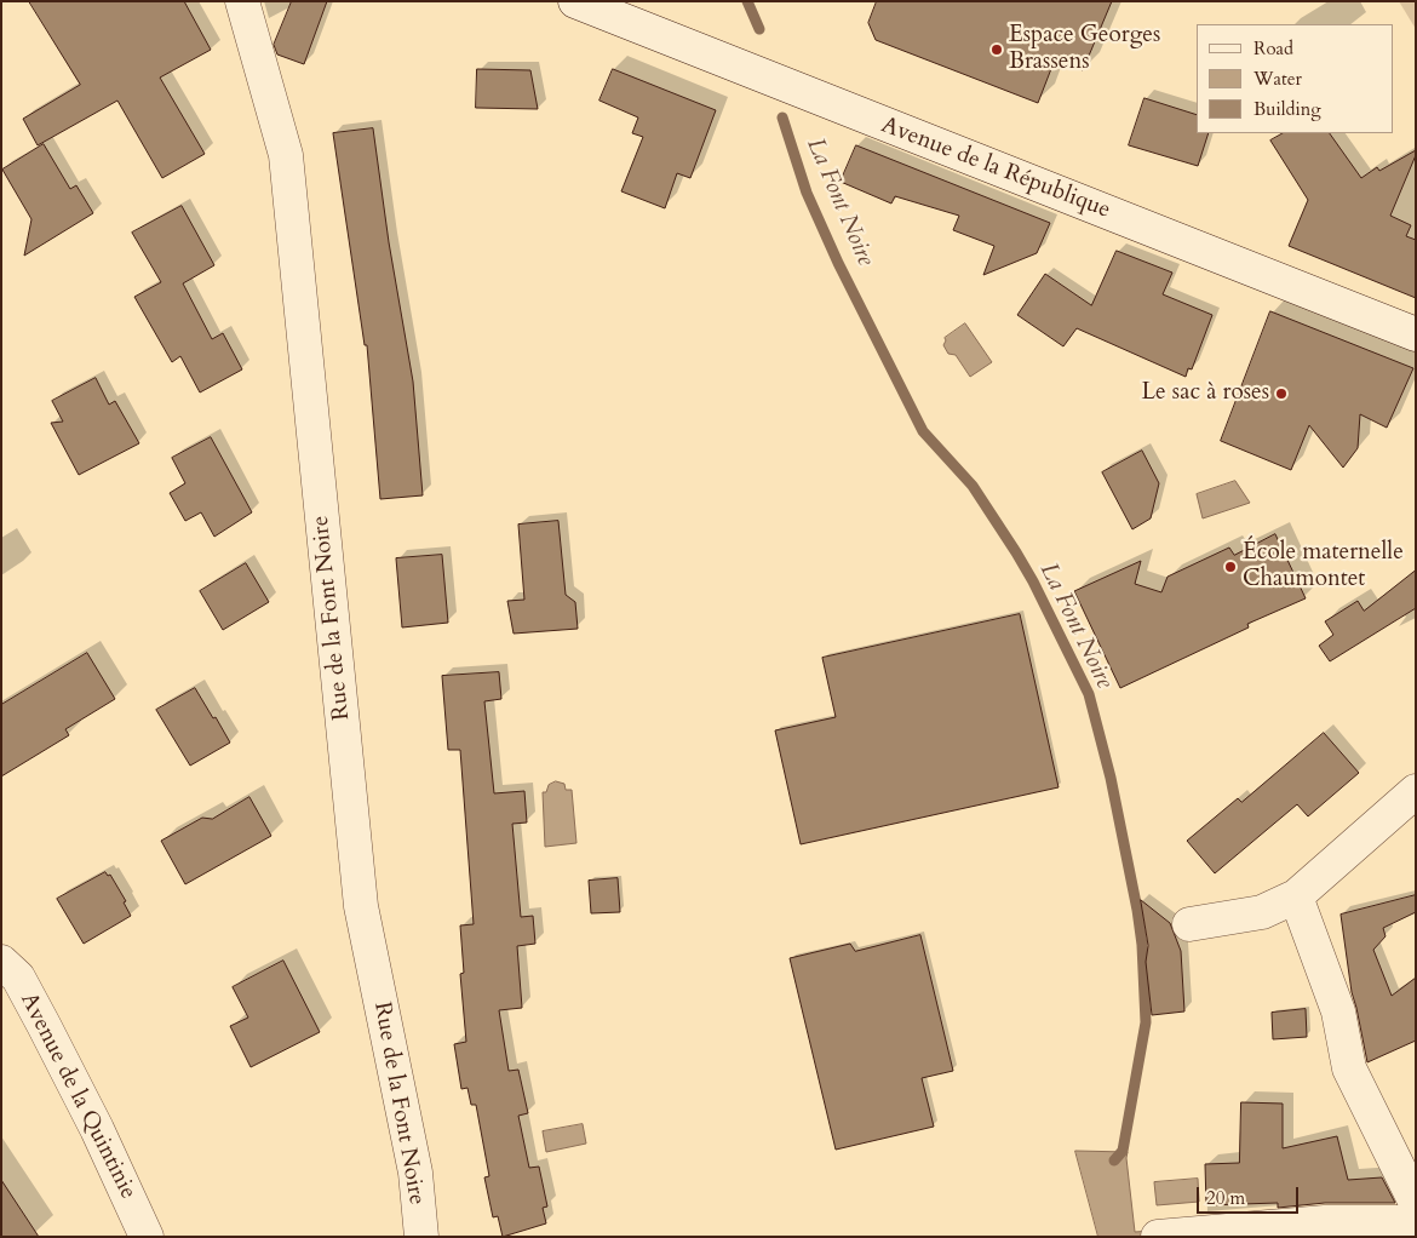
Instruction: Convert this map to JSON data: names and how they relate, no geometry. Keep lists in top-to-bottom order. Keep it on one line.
{"streets":{"street":["Avenue de la République","Rue de la Font Noire","Avenue de la Quintinie"]},"water":["La Font Noire"],"places":["Espace Georges Brassens","Le sac à roses","École maternelle Chaumontet"],"legend":["Road","Water","Building"],"scale_bar":"20 m"}
